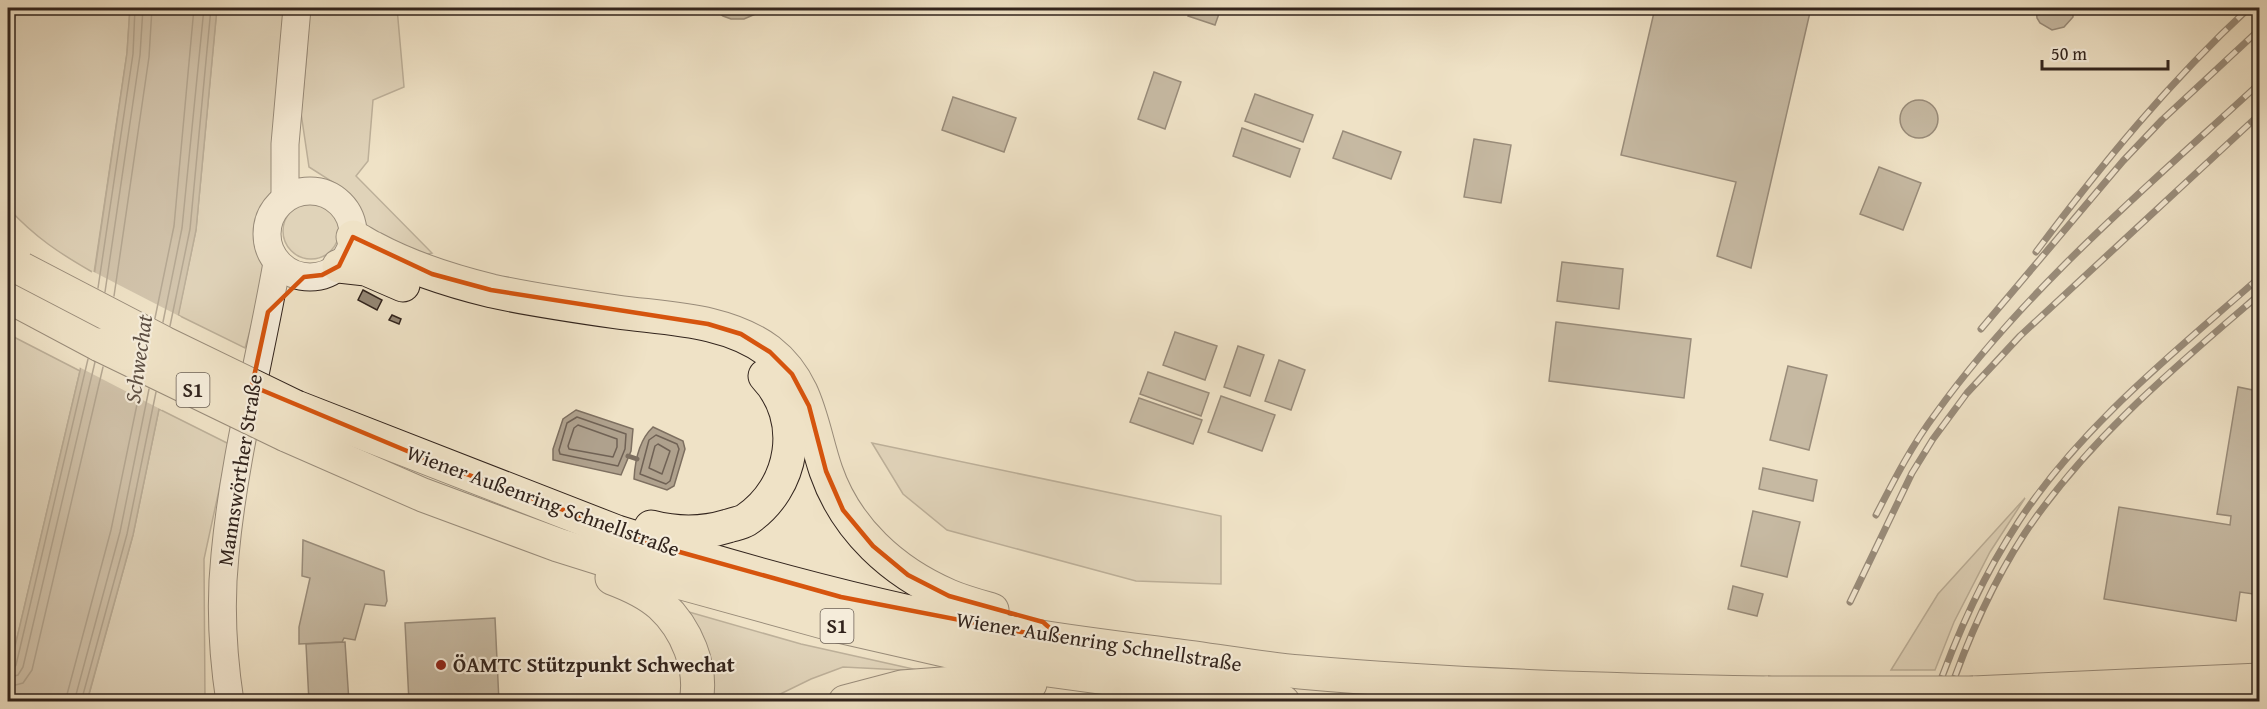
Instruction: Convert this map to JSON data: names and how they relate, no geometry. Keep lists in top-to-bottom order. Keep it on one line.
{"streets":{"highway":["S1","Wiener Außenring Schnellstraße"],"main road":["Mannswörther Straße"]},"water":["Schwechat"],"places":["ÖAMTC Stützpunkt Schwechat"],"scale_bar":"50 m"}
